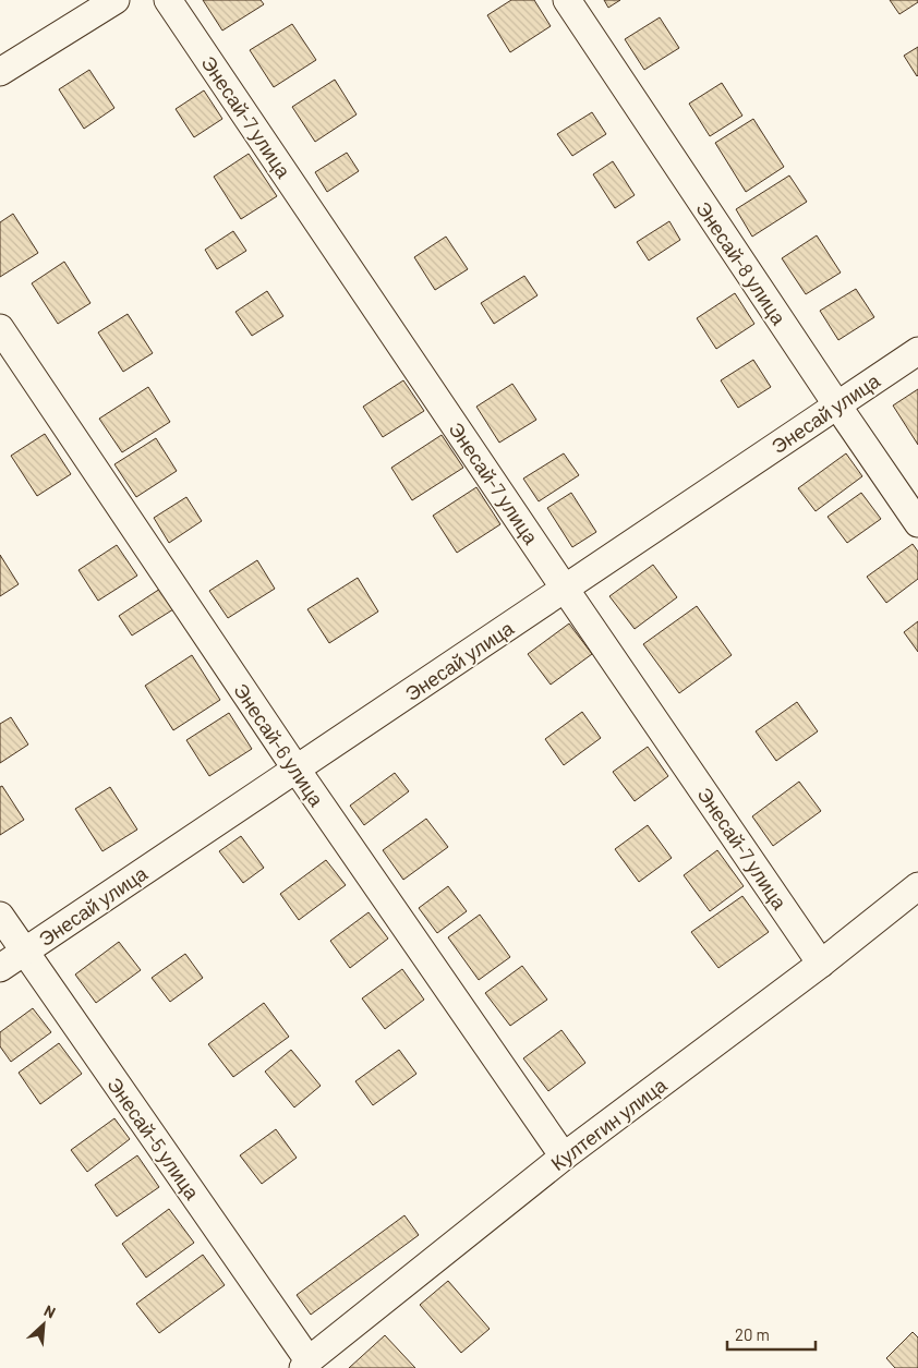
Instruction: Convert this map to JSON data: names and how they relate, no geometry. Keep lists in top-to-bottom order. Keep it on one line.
{"streets":{"street":["Энесай-7 улица","Энесай-8 улица","Энесай улица","Энесай-6 улица","Култегин улица","Энесай-5 улица"]},"crossings":[["Энесай-7 улица","Энесай улица"],["Энесай-7 улица","Култегин улица"],["Энесай-8 улица","Энесай улица"],["Энесай улица","Энесай-6 улица"],["Энесай улица","Энесай-5 улица"],["Энесай-6 улица","Култегин улица"],["Култегин улица","Энесай-5 улица"]],"scale_bar":"20 m","north":"top right"}
